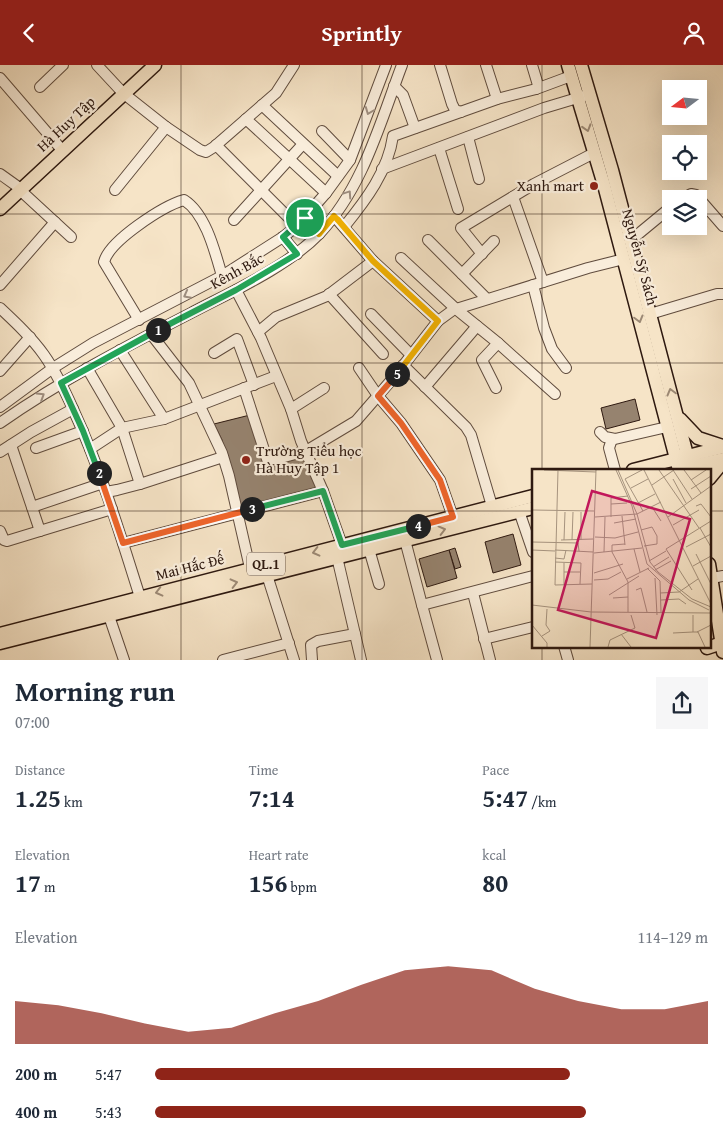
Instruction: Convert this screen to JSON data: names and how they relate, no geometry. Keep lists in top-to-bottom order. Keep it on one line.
{"streets":{"main road":["Hà Huy Tập","Nguyễn Sỹ Sách","QL.1","Mai Hắc Đế"],"street":["Kênh Bắc"]},"places":["Xanh mart","Trường Tiểu học Hà Huy Tập 1"],"north":"left","page":{"header":"Sprintly","pins":["1","5","2","3","4"],"heading":["Morning run","07:00"],"stats":[["Distance","1.25 km"],["Time","7:14"],["Pace","5:47 /km"],["Elevation","17 m"],["Heart rate","156 bpm"],["kcal","80"]],"chart":["Elevation","114–129 m"],"list":[{"name":"200 m","note":"5:47"},{"name":"400 m","note":"5:43"}]}}
